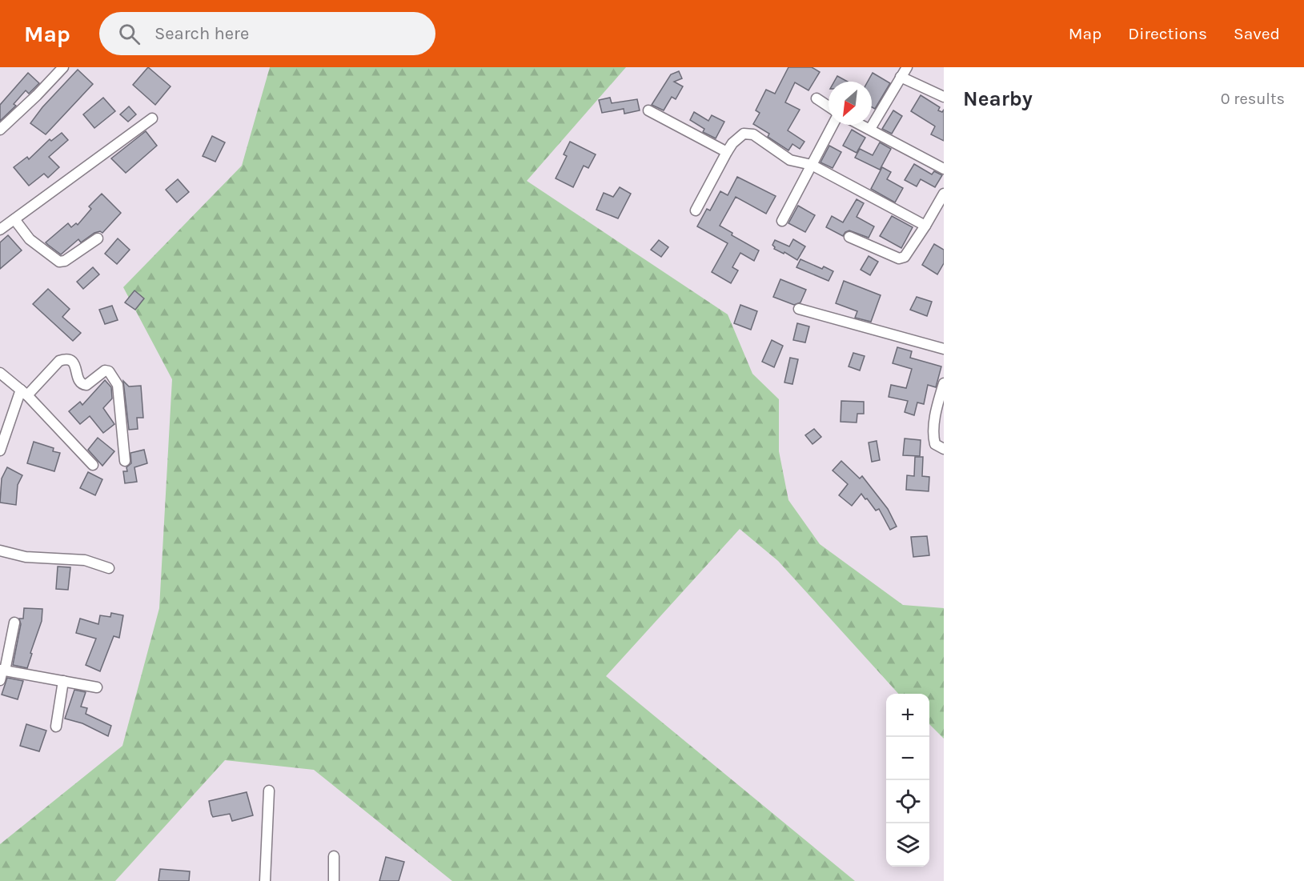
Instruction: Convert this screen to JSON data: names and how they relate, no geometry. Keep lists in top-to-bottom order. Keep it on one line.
{"north":"bottom left","page":{"header":"Map","search":"Search here","nav":["Map","Directions","Saved"],"heading":["Nearby","0 results"],"map_buttons":["+","−"]}}
